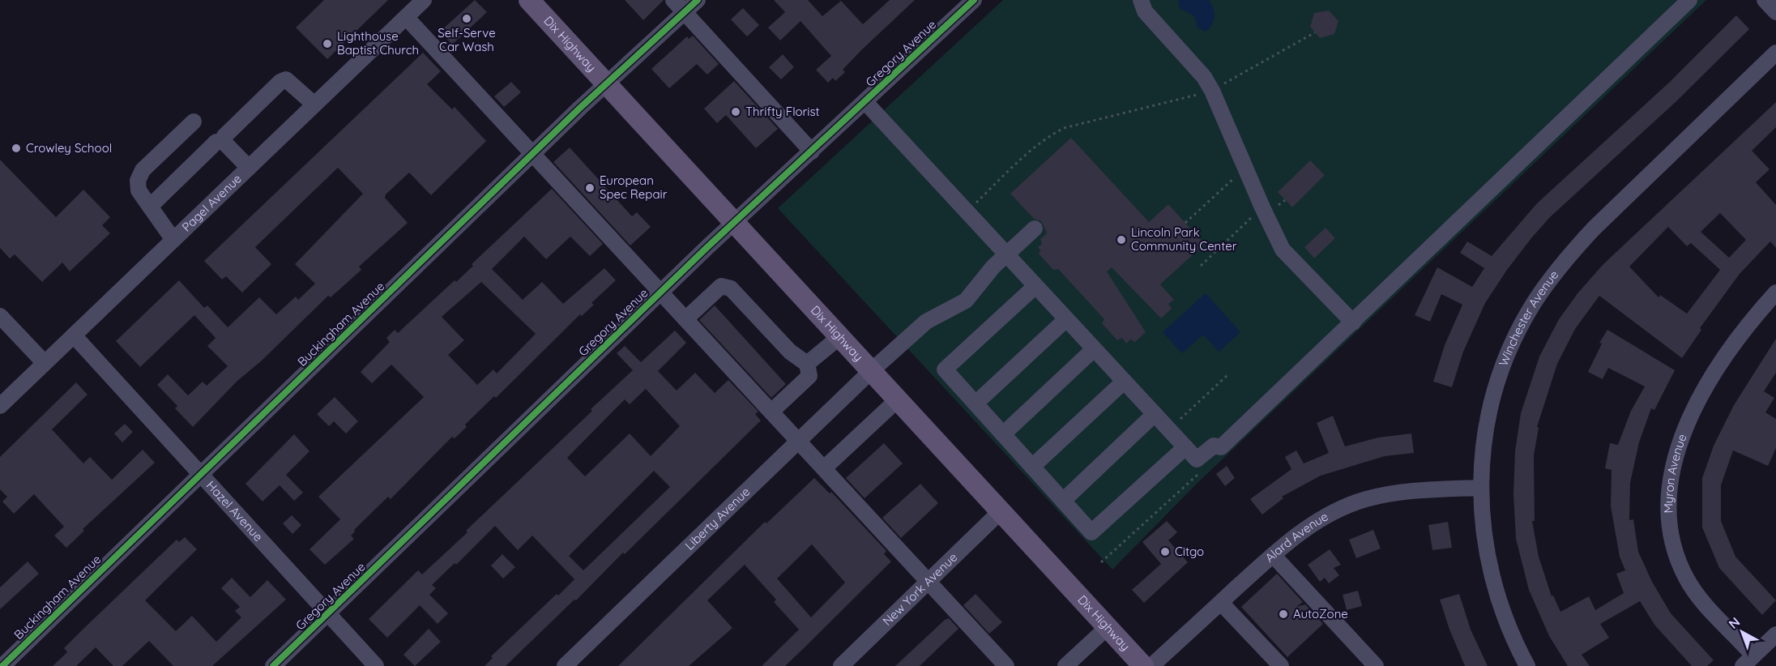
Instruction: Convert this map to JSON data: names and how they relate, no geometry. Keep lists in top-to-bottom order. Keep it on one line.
{"streets":{"main road":["Dix Highway"],"street":["Gregory Avenue","Pagel Avenue","Winchester Avenue","Buckingham Avenue","Myron Avenue","Hazel Avenue","Liberty Avenue","Alard Avenue","New York Avenue"]},"crossings":[["Dix Highway","Gregory Avenue"],["Dix Highway","Buckingham Avenue"],["Dix Highway","Liberty Avenue"],["Dix Highway","New York Avenue"],["Gregory Avenue","Hazel Avenue"],["Pagel Avenue","Hazel Avenue"],["Winchester Avenue","Alard Avenue"],["Buckingham Avenue","Hazel Avenue"]],"places":["Self-Serve Car Wash","Lighthouse Baptist Church","Thrifty Florist","Crowley School","European Spec Repair","Lincoln Park Community Center","Citgo","AutoZone"],"north":"top left"}
